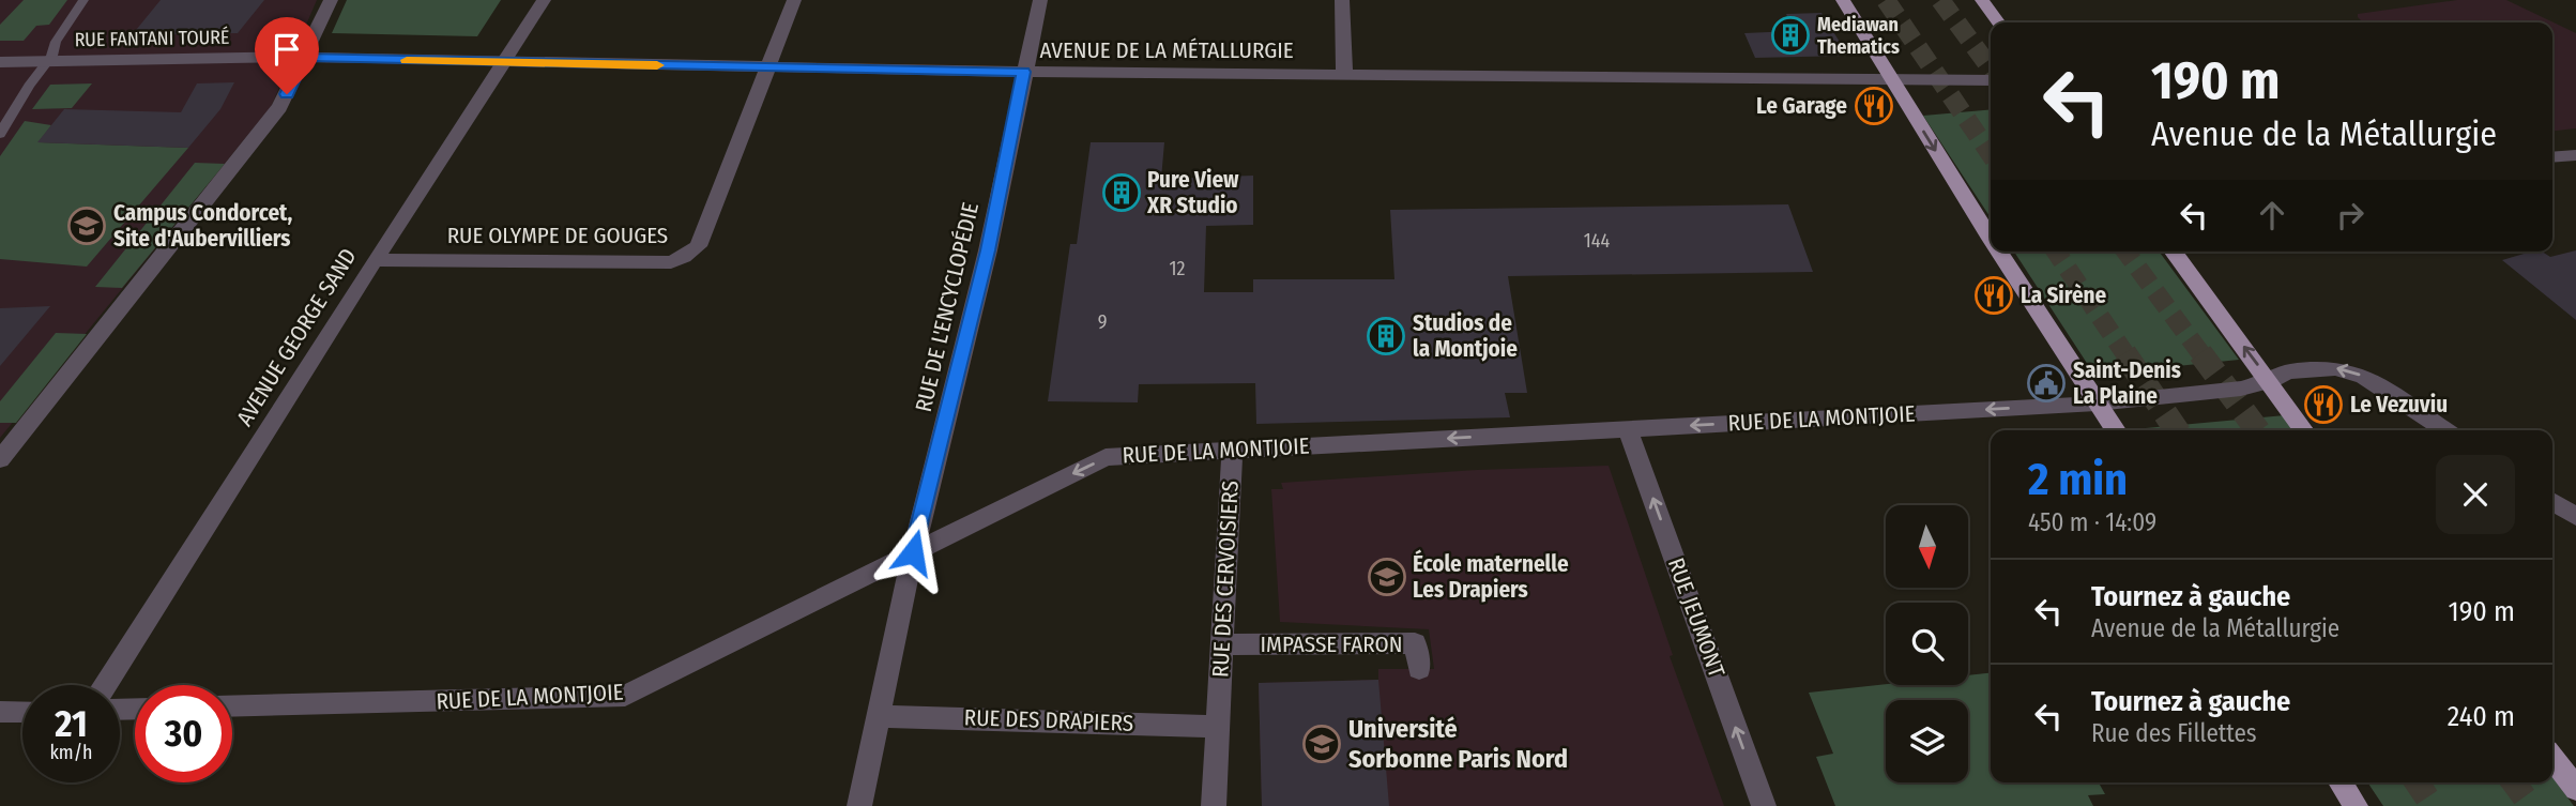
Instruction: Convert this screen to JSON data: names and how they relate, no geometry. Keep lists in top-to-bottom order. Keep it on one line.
{"streets":{"street":["RUE FANTANI TOURÉ","AVENUE DE LA MÉTALLURGIE","RUE OLYMPE DE GOUGES","RUE DE L'ENCYCLOPÉDIE","AVENUE GEORGE SAND","RUE DE LA MONTJOIE","RUE DES CERVOISIERS","RUE JEUMONT","IMPASSE FARON","RUE DES DRAPIERS"]},"crossings":[["RUE FANTANI TOURÉ","AVENUE DE LA MÉTALLURGIE"],["AVENUE DE LA MÉTALLURGIE","RUE OLYMPE DE GOUGES"],["AVENUE DE LA MÉTALLURGIE","RUE DE L'ENCYCLOPÉDIE"],["AVENUE DE LA MÉTALLURGIE","AVENUE GEORGE SAND"],["RUE OLYMPE DE GOUGES","AVENUE GEORGE SAND"],["RUE DE L'ENCYCLOPÉDIE","RUE DE LA MONTJOIE"],["RUE DE L'ENCYCLOPÉDIE","RUE DES DRAPIERS"],["RUE DE LA MONTJOIE","RUE DES CERVOISIERS"],["RUE DE LA MONTJOIE","RUE JEUMONT"],["RUE DES CERVOISIERS","IMPASSE FARON"],["RUE DES CERVOISIERS","RUE DES DRAPIERS"]],"one_way":["RUE DE LA MONTJOIE","RUE JEUMONT"],"places":{"building":["Mediawan Thematics","Pure View XR Studio","Studios de la Montjoie"],"restaurant":["Le Garage","La Sirène","Le Vezuviu"],"school or university":["Campus Condorcet, Site d'Aubervilliers","École maternelle Les Drapiers","Université Sorbonne Paris Nord"],"public building":["Saint-Denis La Plaine"]},"house_numbers":["144","12","9"],"north":"bottom","page":{"turn":["190 m","Avenue de la Métallurgie"],"heading":["2 min","450 m · 14:09"],"list":[{"name":"Tournez à gauche","note":"Avenue de la Métallurgie","value":"190 m"},{"name":"Tournez à gauche","note":"Rue des Fillettes","value":"240 m"}],"speed":"21 km/h","limit":"30"}}
